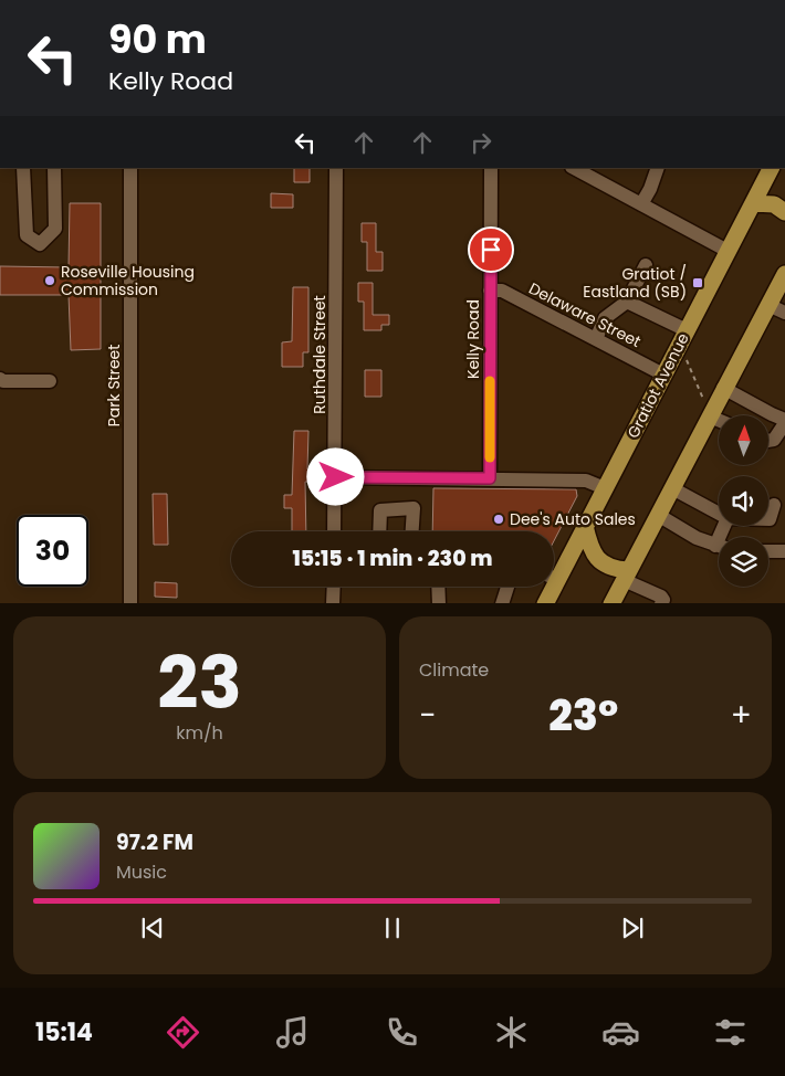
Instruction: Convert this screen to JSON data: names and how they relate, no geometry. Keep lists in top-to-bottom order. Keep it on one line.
{"streets":{"main road":["Gratiot Avenue"],"street":["Delaware Street","Kelly Road","Ruthdale Street","Park Street"]},"crossings":[["Delaware Street","Kelly Road"],["Delaware Street","Gratiot Avenue"]],"places":{"other":["Roseville Housing Commission","Dee's Auto Sales"],"transit":["Gratiot / Eastland (SB)"]},"north":"top","page":{"turn":["90 m","Kelly Road"],"limit":"30","trip":"15:15 · 1 min · 230 m","tile":[["23","km/h"],"Climate"],"heat":["−","23°","+"],"song":["97.2 FM","Music"],"tabs":"15:14"}}
